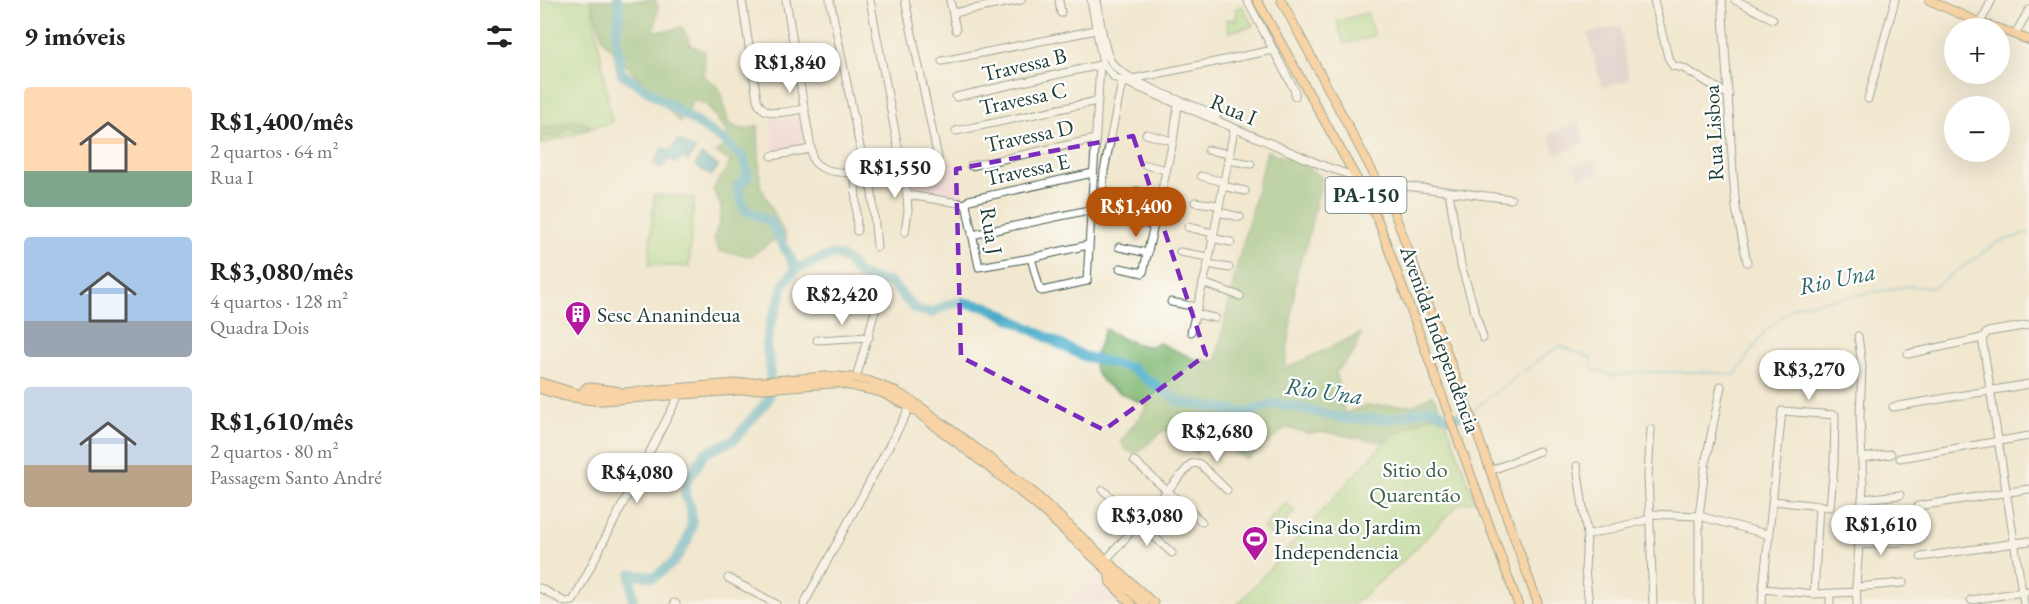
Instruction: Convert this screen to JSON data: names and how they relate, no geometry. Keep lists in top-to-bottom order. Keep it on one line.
{"streets":{"main road":["PA-150","Avenida Independência"],"street":["Travessa B","Travessa C","Rua I","Rua Lisboa","Travessa D","Travessa E","Rua J"]},"crossings":[["Travessa B","Rua I"],["Rua I","Avenida Independência"],["Travessa E","Rua J"]],"water":["Rio Una"],"parks":["Sitio do Quarentão"],"places":{"building":["Sesc Ananindeua"],"sports":["Piscina do Jardim Independencia"]},"page":{"heading":"9 imóveis","map_buttons":["+","−"],"price":["R$1,840","R$1,550","R$1,400","R$2,420","R$3,270","R$2,680","R$4,080","R$3,080","R$1,610"],"list":[{"name":"R$1,400/mês","note":"2 quartos · 64 m² · Rua I"},{"name":"R$3,080/mês","note":"4 quartos · 128 m² · Quadra Dois"},{"name":"R$1,610/mês","note":"2 quartos · 80 m² · Passagem Santo André"}]}}
